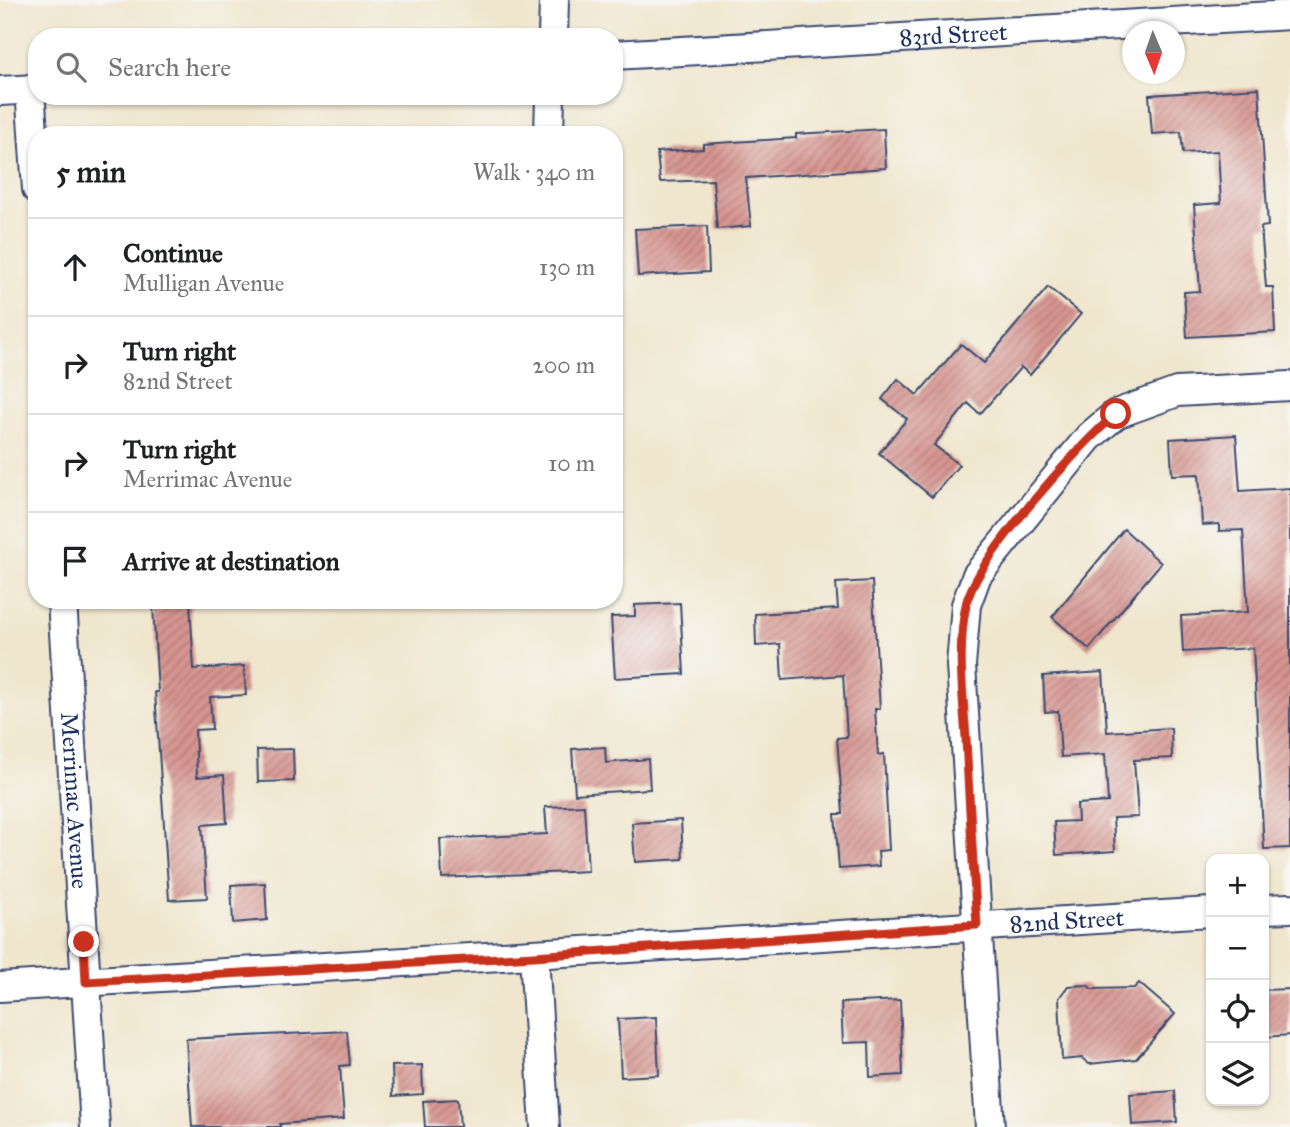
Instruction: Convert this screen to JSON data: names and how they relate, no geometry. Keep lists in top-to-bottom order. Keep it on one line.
{"streets":{"street":["83rd Street","Merrimac Avenue","82nd Street"]},"crossings":[["Merrimac Avenue","82nd Street"]],"north":"bottom","page":{"search":"Search here","heading":["5 min","Walk · 340 m"],"list":[["Continue","Mulligan Avenue","130 m"],["Turn right","82nd Street","200 m"],["Turn right","Merrimac Avenue","10 m"],"Arrive at destination"],"map_buttons":["+","−"]}}
